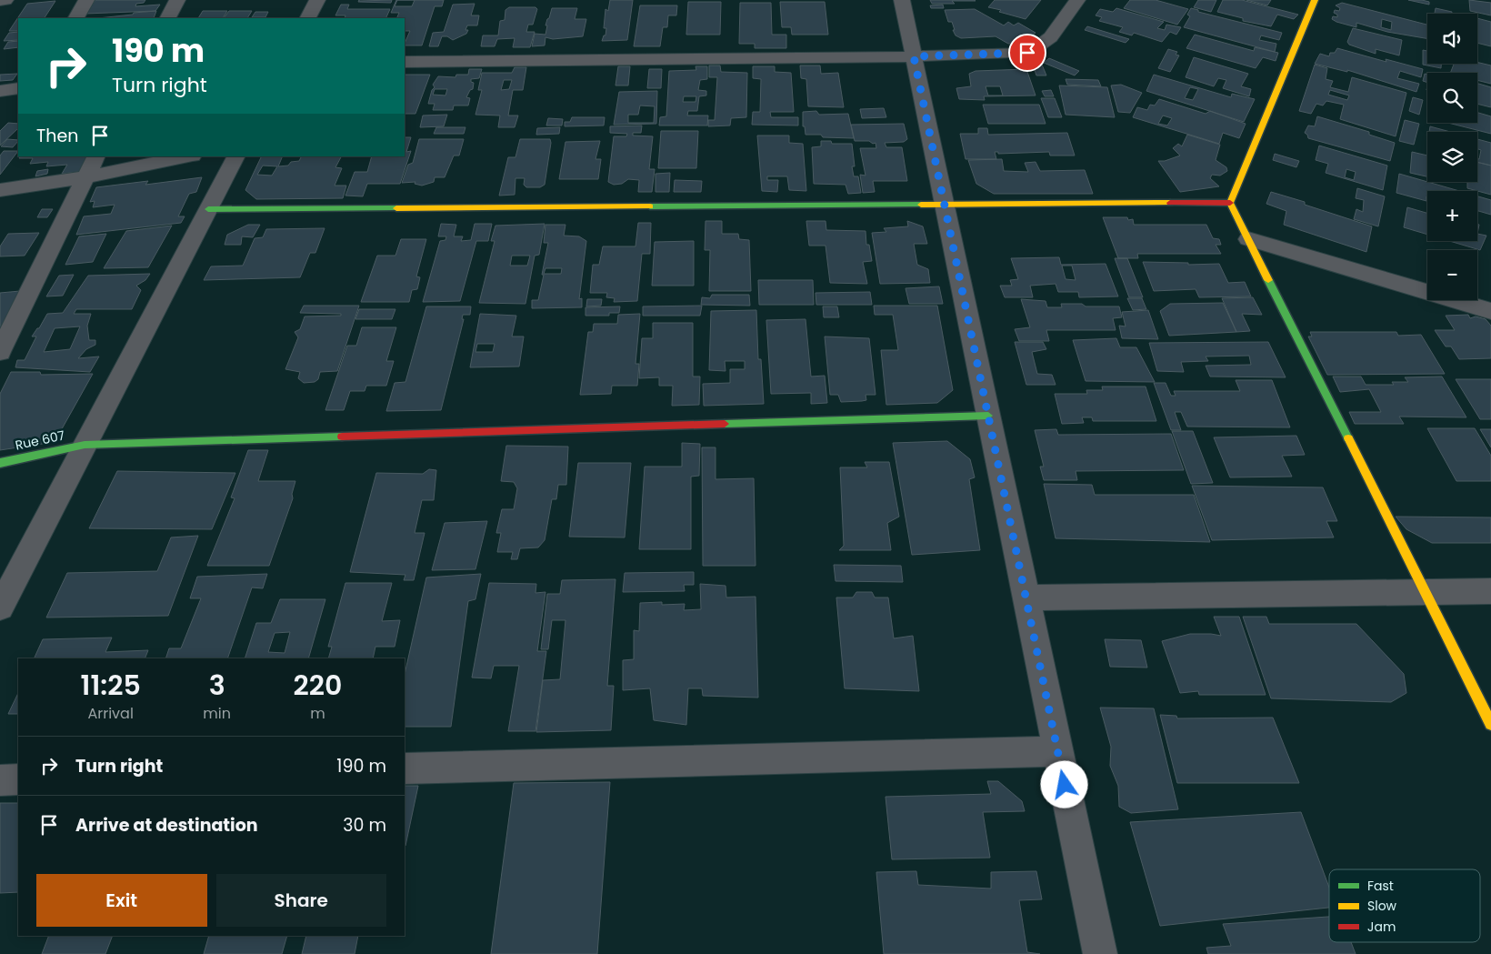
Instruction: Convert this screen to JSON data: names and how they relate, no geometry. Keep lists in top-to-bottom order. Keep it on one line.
{"streets":{"street":["Rue 607"]},"legend":["Fast","Slow","Jam"],"page":{"map_buttons":["+","−"],"turn":["190 m","Turn right"],"then":"Then","eta":["11:25","Arrival","3","min","220","m"],"list":[{"name":"Turn right","value":"190 m"},{"name":"Arrive at destination","value":"30 m"}],"buttons":["Exit","Share"]}}
